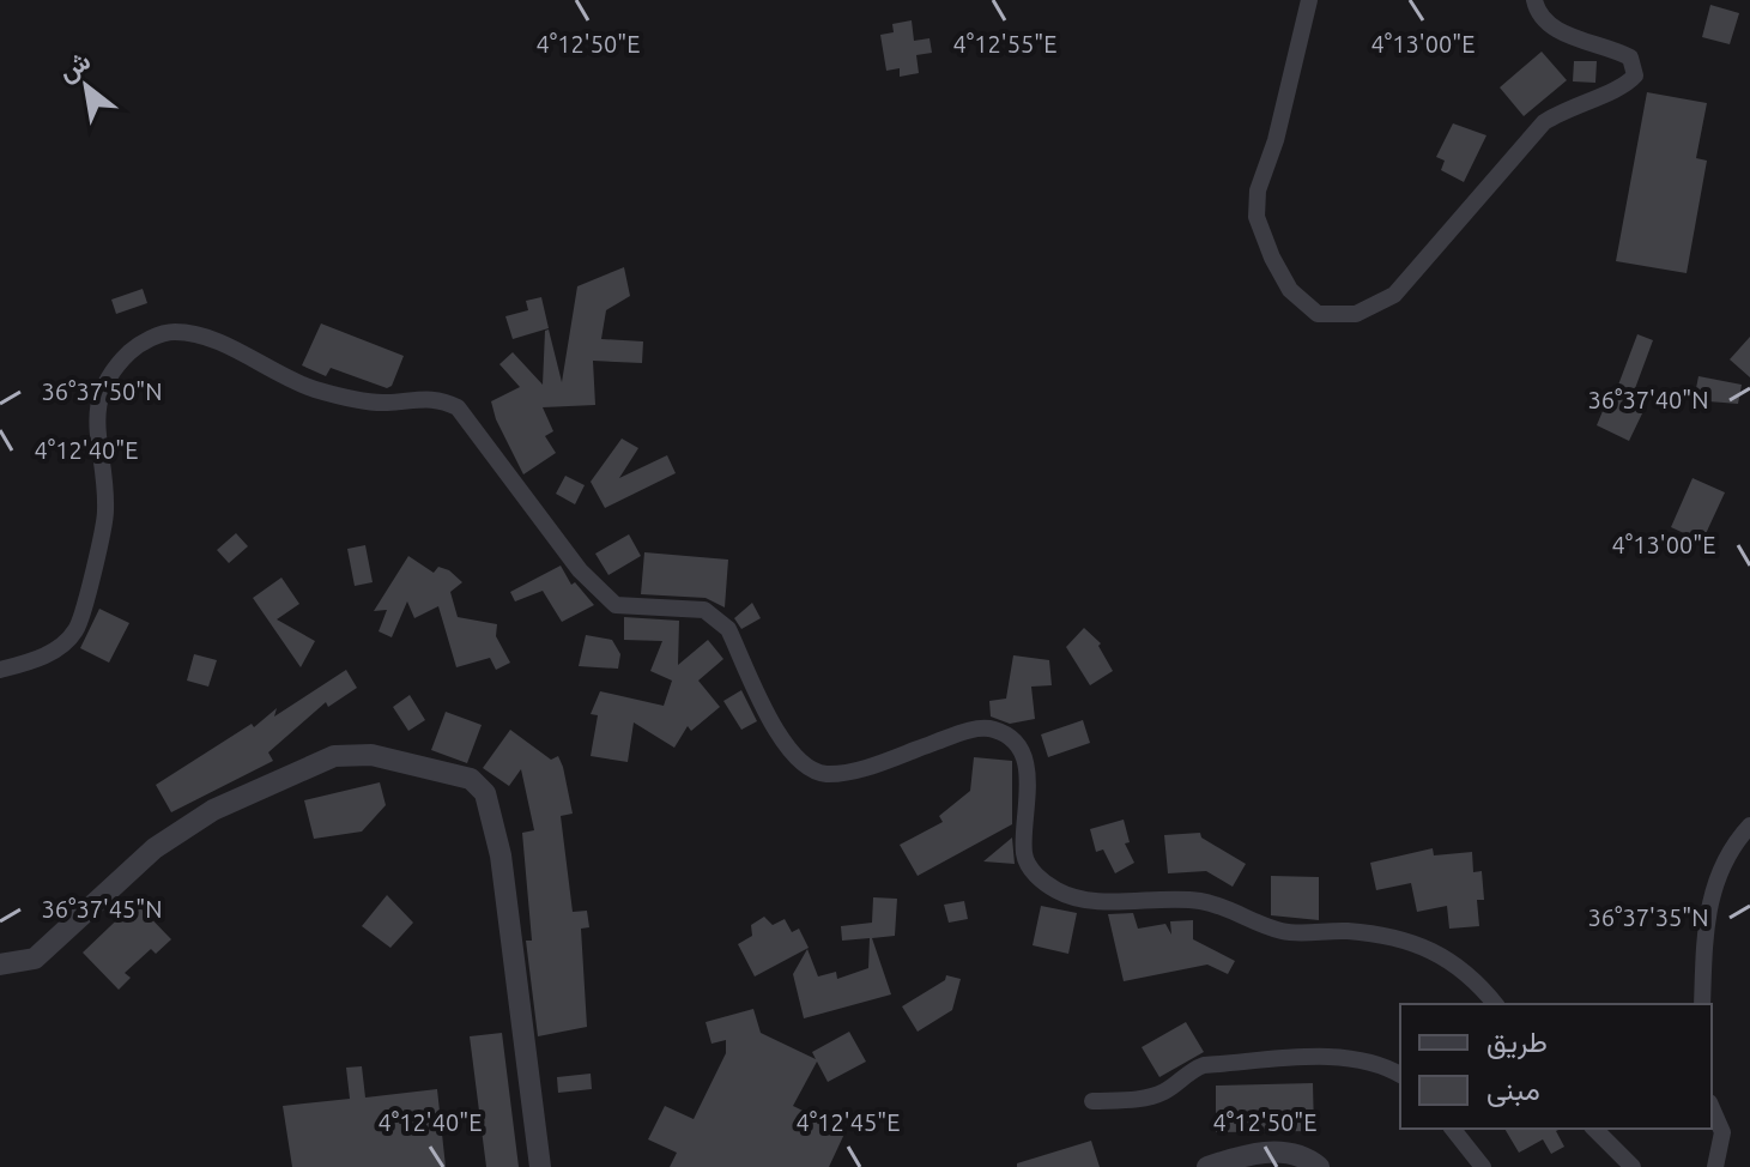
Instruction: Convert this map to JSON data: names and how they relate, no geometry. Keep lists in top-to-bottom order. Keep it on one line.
{"legend":["طريق","مبنى"],"north":"top left","coordinates":["4°12'50\"E","4°12'55\"E","4°13'00\"E","36°37'50\"N","36°37'40\"N","4°12'40\"E","36°37'45\"N","36°37'35\"N","4°12'45\"E"]}
